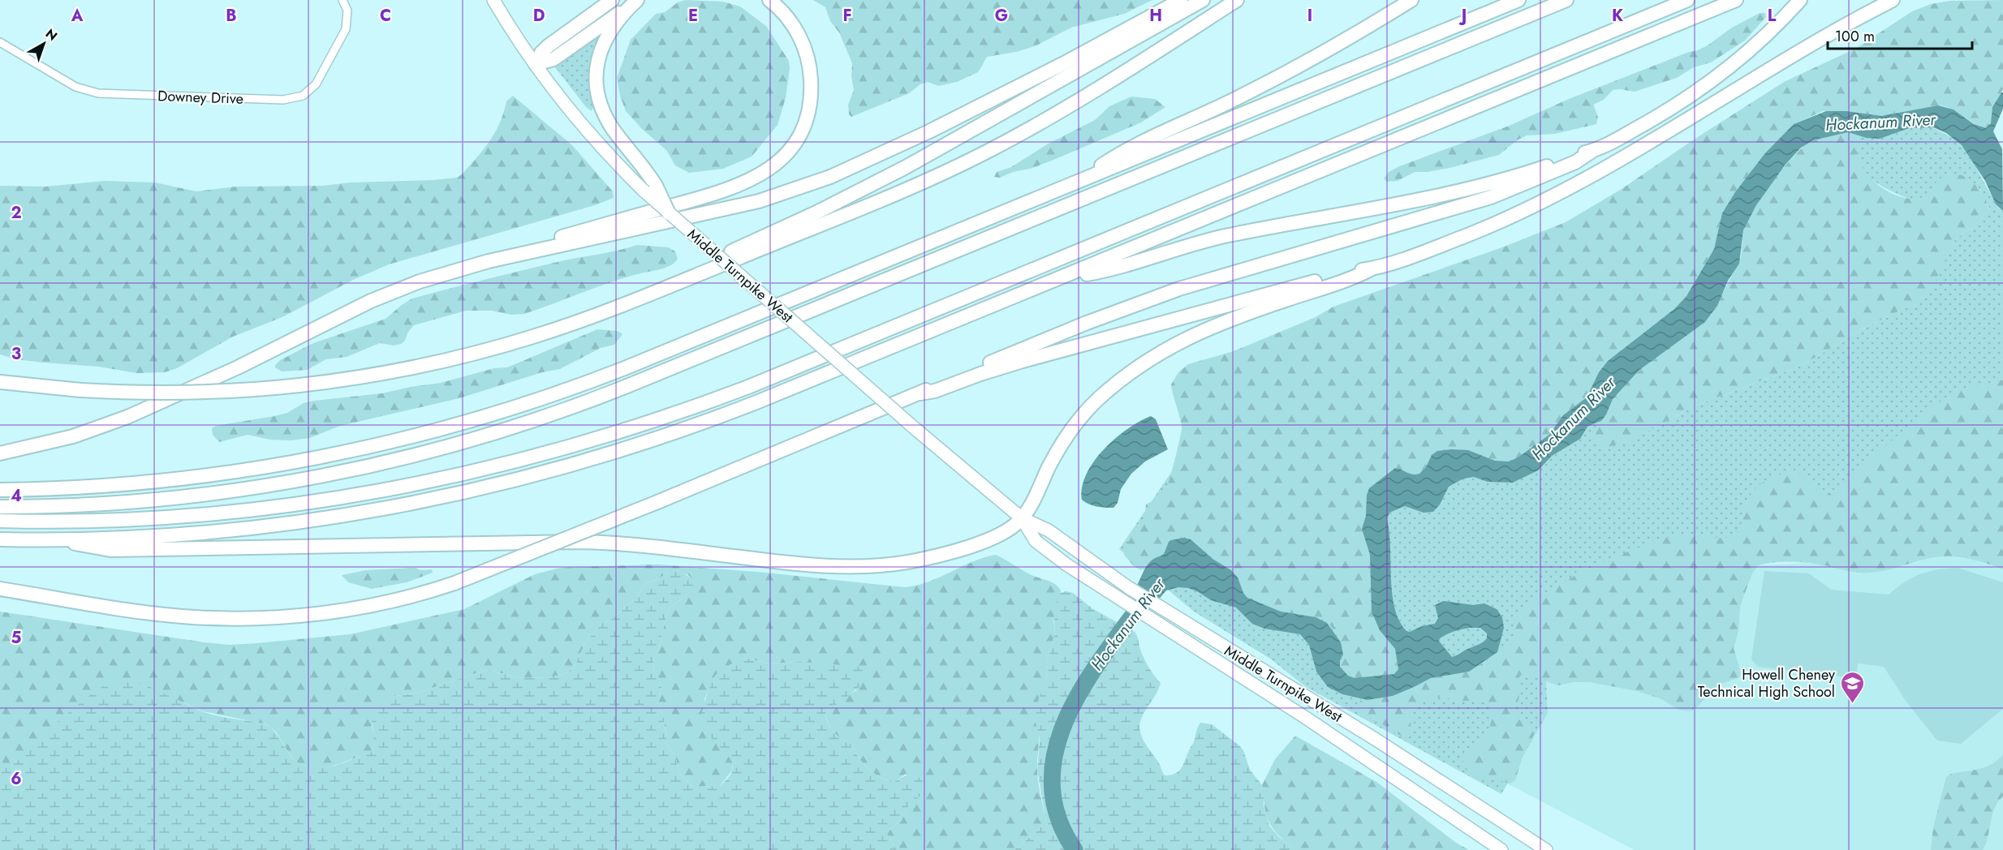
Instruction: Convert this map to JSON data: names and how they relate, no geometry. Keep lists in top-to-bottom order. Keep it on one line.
{"streets":{"main road":["Middle Turnpike West"],"street":["Downey Drive"]},"water":["Hockanum River"],"places":{"school or university":["Howell Cheney Technical High School"]},"scale_bar":"100 m","north":"top right","grid":{"columns":["A","B","C","D","E","F","G","H","I","J","K","L"],"rows":["2","3","4","5","6"]}}
